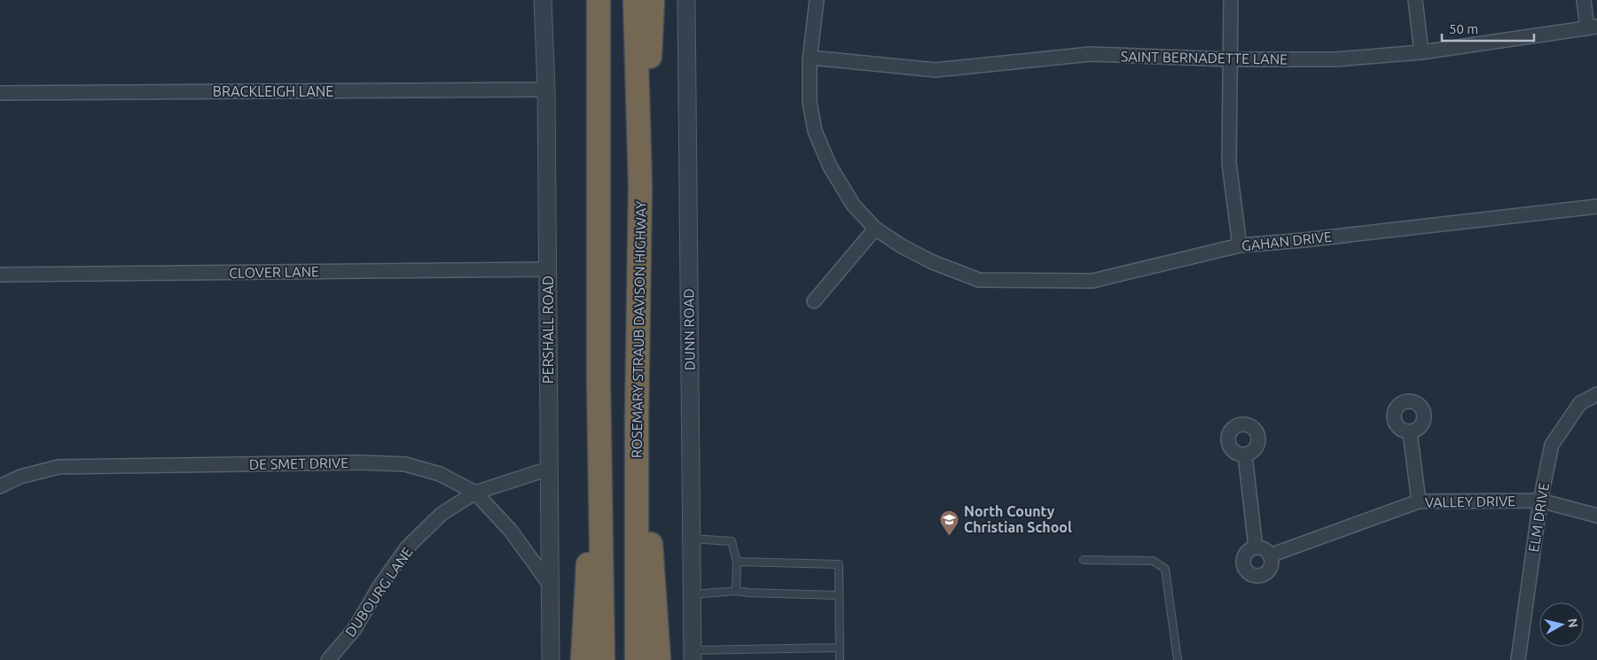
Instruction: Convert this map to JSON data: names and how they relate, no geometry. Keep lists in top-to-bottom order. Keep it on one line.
{"streets":{"highway":["ROSEMARY STRAUB DAVISON HIGHWAY"],"street":["SAINT BERNADETTE LANE","BRACKLEIGH LANE","GAHAN DRIVE","CLOVER LANE","PERSHALL ROAD","DUNN ROAD","DE SMET DRIVE","VALLEY DRIVE","ELM DRIVE","DUBOURG LANE"]},"crossings":[["BRACKLEIGH LANE","PERSHALL ROAD"],["CLOVER LANE","PERSHALL ROAD"],["PERSHALL ROAD","DE SMET DRIVE"],["PERSHALL ROAD","DUBOURG LANE"],["DE SMET DRIVE","DUBOURG LANE"],["VALLEY DRIVE","ELM DRIVE"]],"places":{"school or university":["North County Christian School"]},"scale_bar":"50 m","north":"right"}
